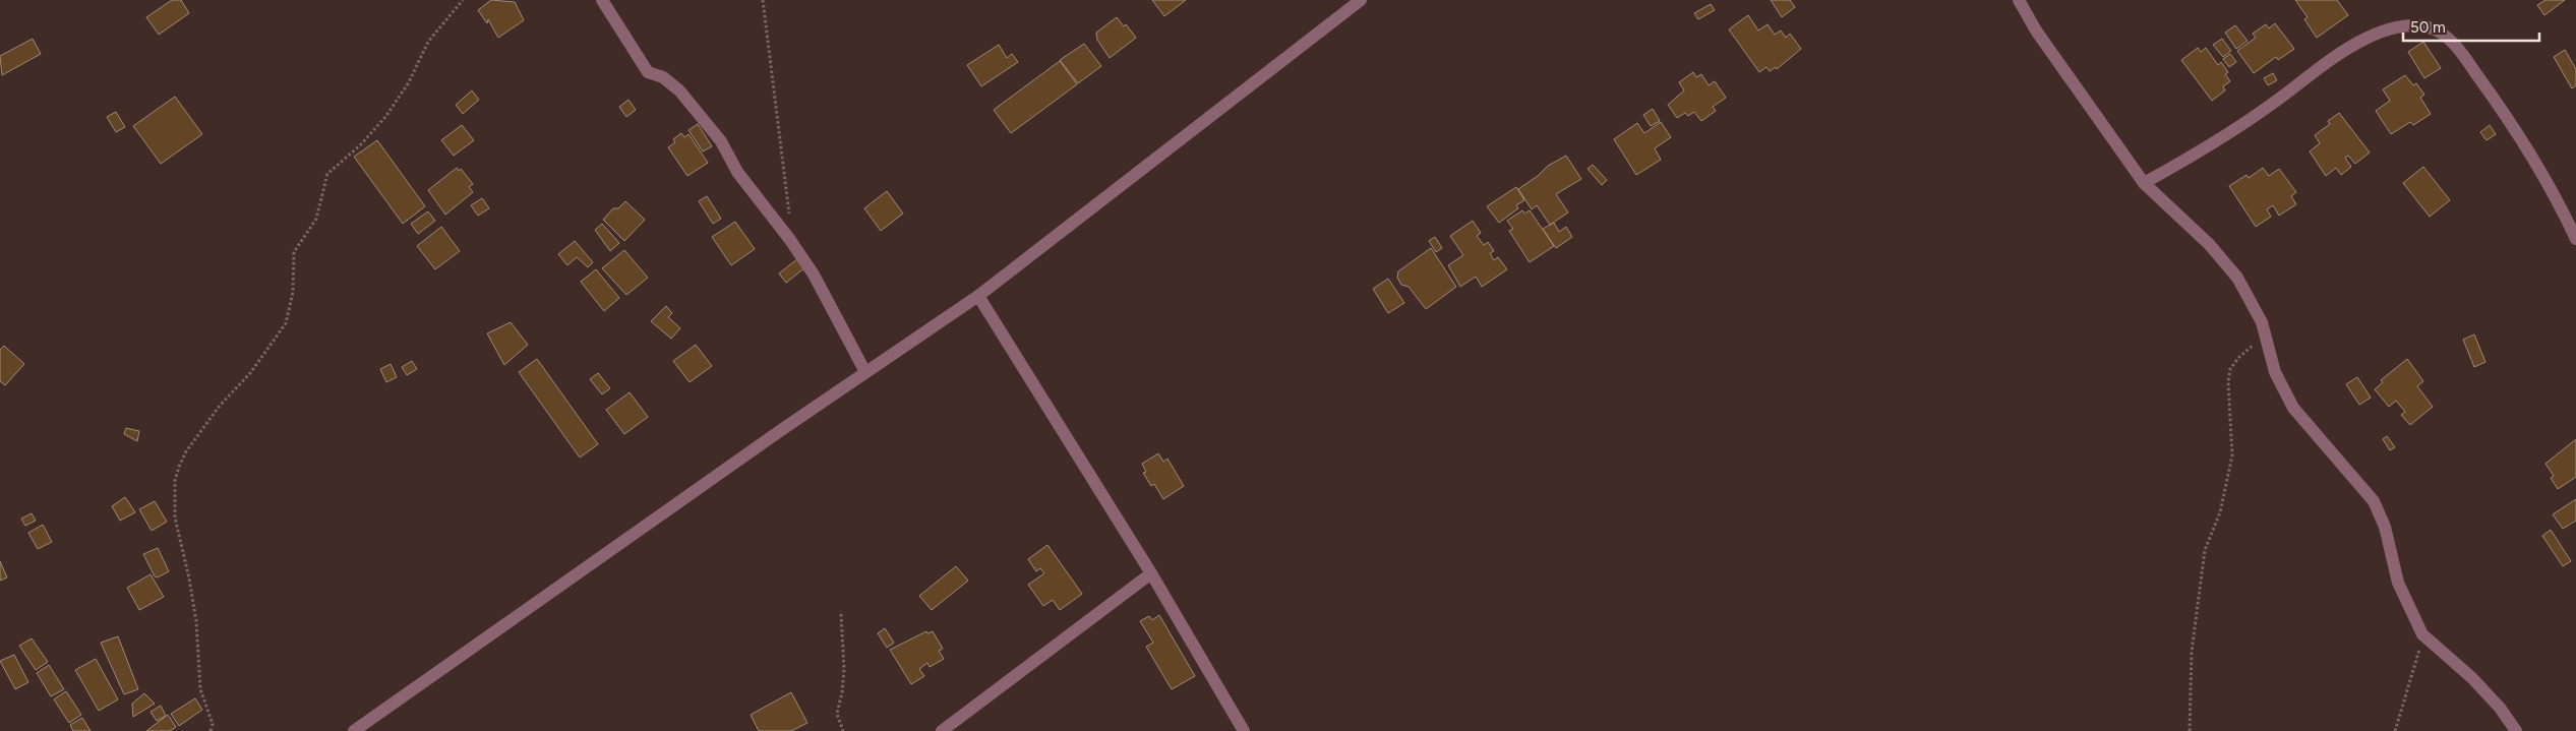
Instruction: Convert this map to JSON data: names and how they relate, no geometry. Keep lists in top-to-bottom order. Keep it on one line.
{"scale_bar":"50 m"}
